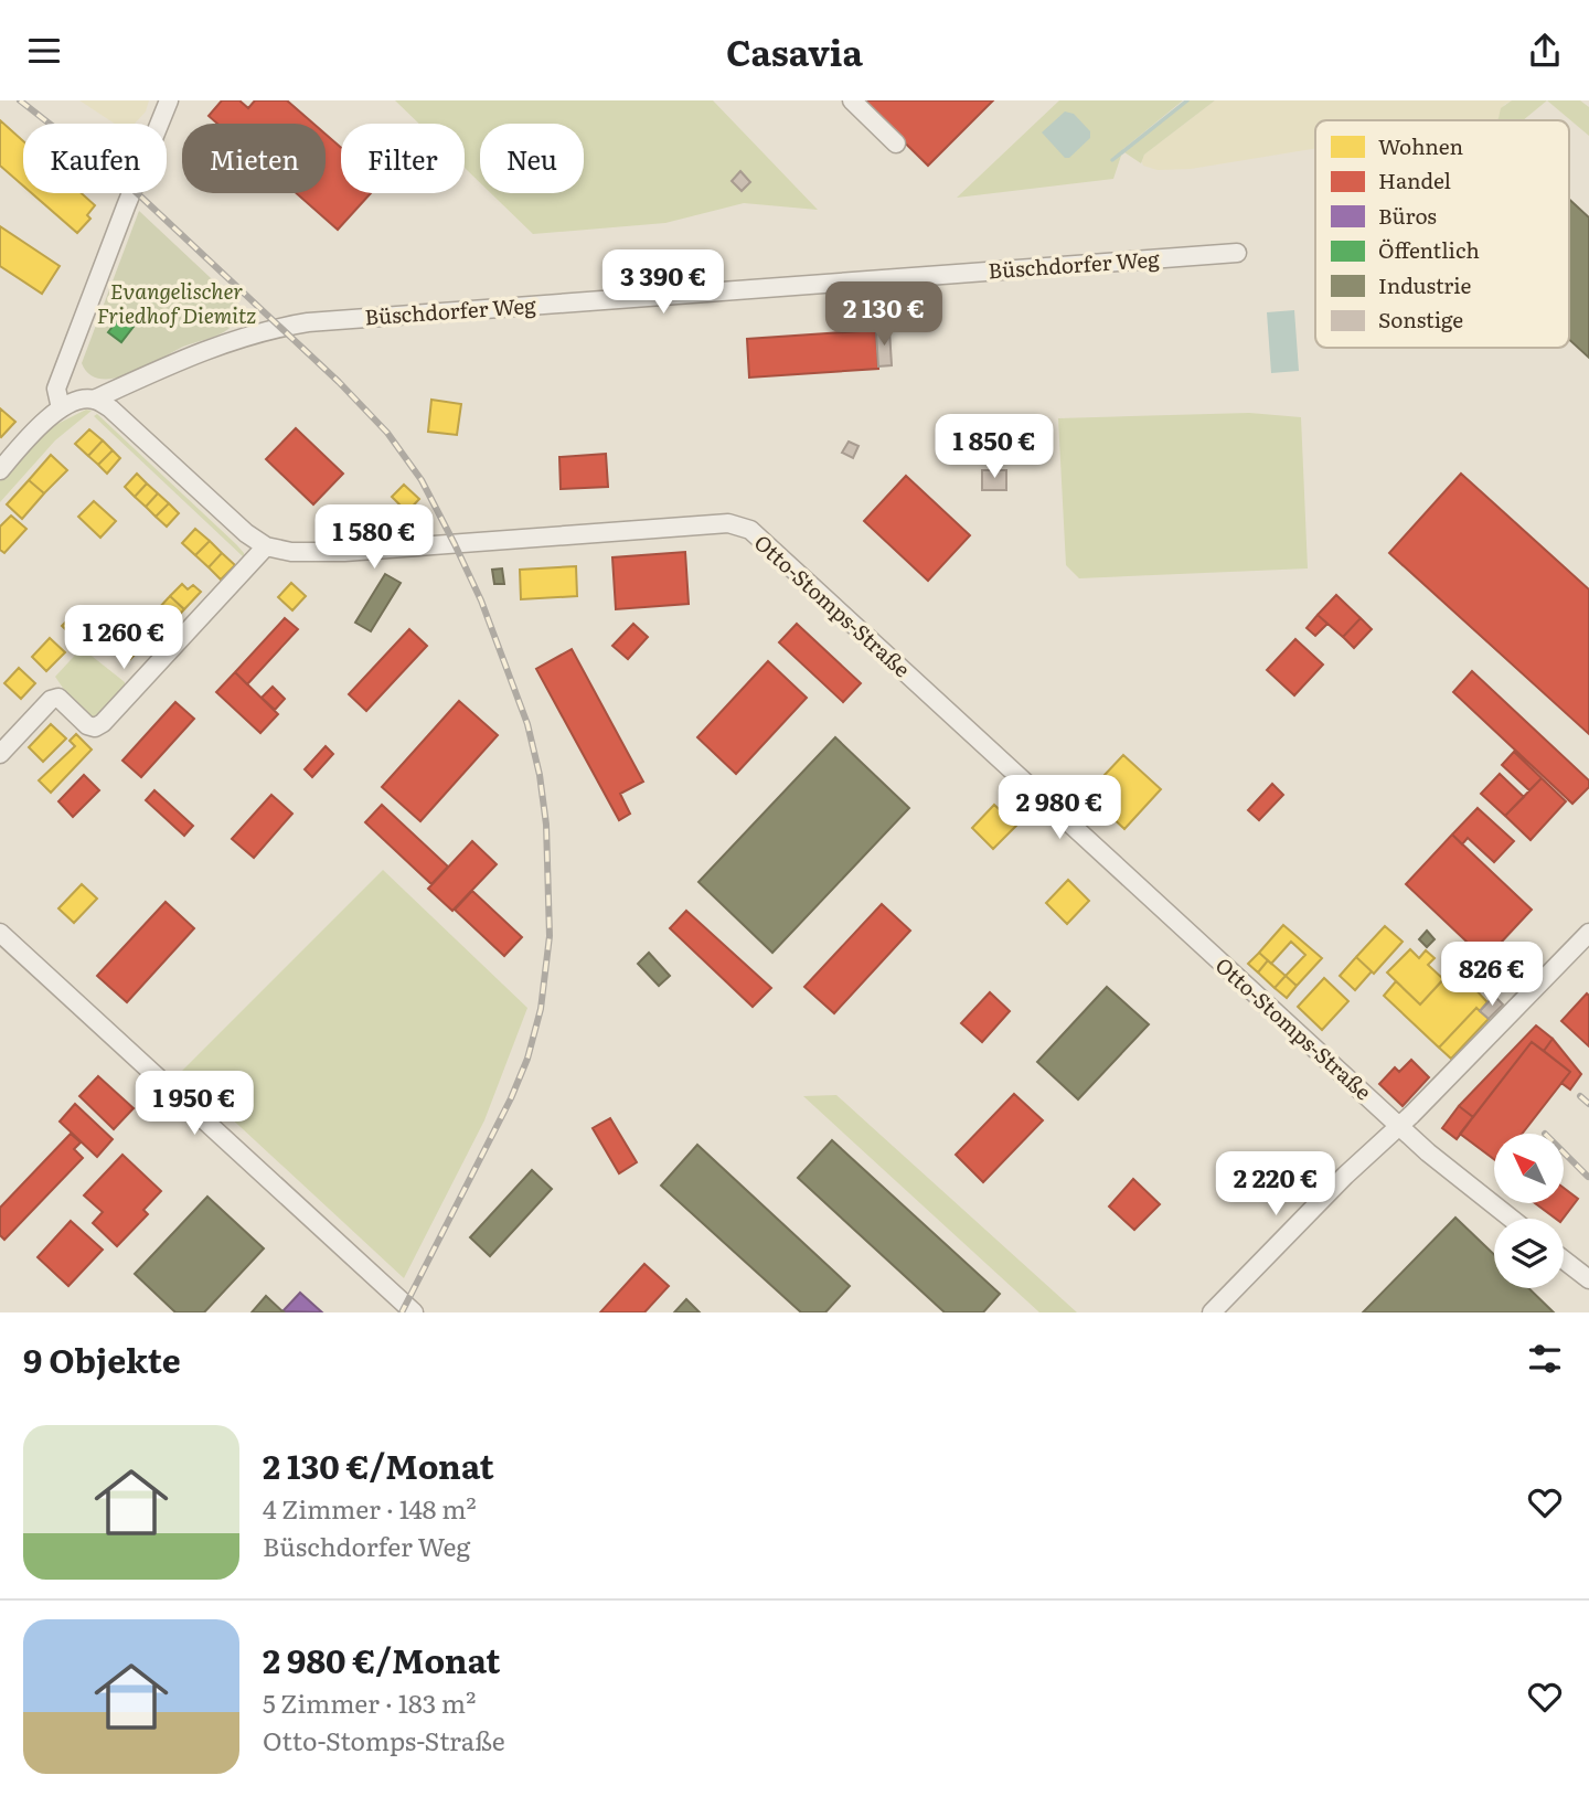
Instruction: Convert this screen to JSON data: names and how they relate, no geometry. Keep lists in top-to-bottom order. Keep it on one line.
{"streets":{"street":["Büschdorfer Weg","Otto-Stomps-Straße"]},"crossings":[["Büschdorfer Weg","Otto-Stomps-Straße"]],"parks":["Evangelischer Friedhof Diemitz"],"legend":["Wohnen","Handel","Büros","Öffentlich","Industrie","Sonstige"],"north":"top left","page":{"header":"Casavia","chip":["Kaufen","Mieten","Filter","Neu"],"price":["3 390 €","2 130 €","1 850 €","1 580 €","1 260 €","2 980 €","826 €","1 950 €","2 220 €"],"heading":"9 Objekte","list":[{"name":"2 130 €/Monat","note":"4 Zimmer · 148 m² · Büschdorfer Weg"},{"name":"2 980 €/Monat","note":"5 Zimmer · 183 m² · Otto-Stomps-Straße"}]}}
